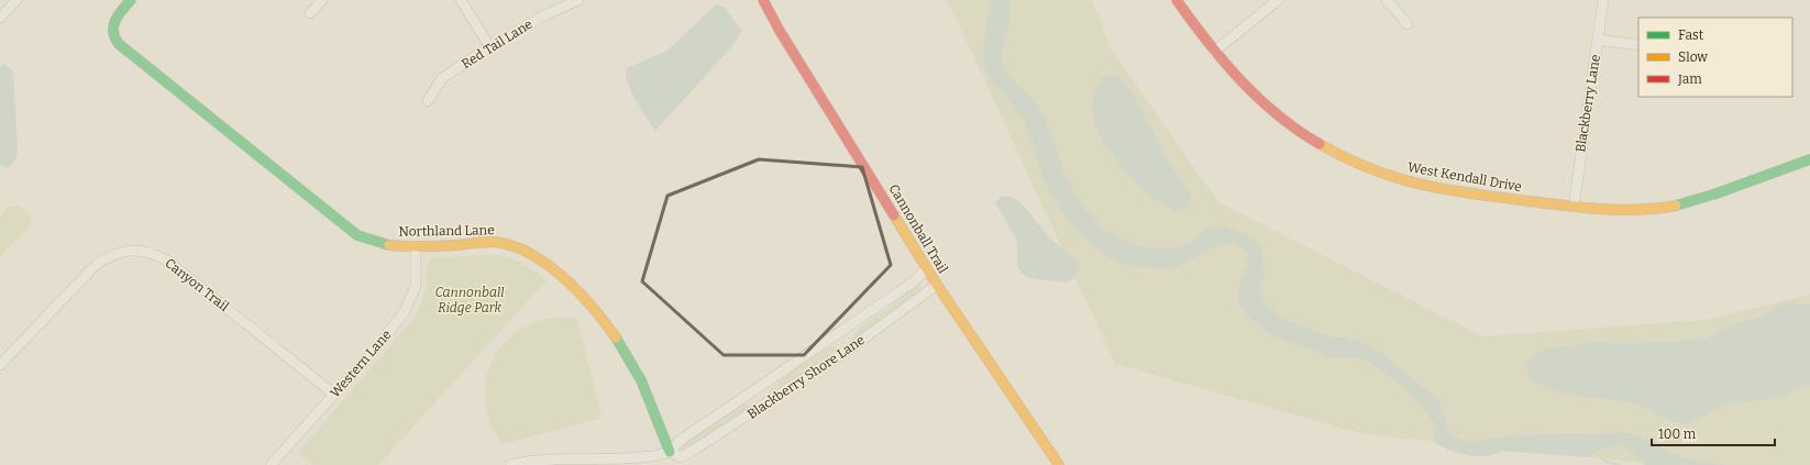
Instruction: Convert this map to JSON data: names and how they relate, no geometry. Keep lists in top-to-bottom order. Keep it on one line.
{"streets":{"street":["Red Tail Lane","Blackberry Lane","West Kendall Drive","Cannonball Trail","Northland Lane","Canyon Trail","Western Lane","Blackberry Shore Lane"]},"crossings":[["Blackberry Lane","West Kendall Drive"],["Cannonball Trail","Blackberry Shore Lane"],["Northland Lane","Western Lane"],["Northland Lane","Blackberry Shore Lane"],["Canyon Trail","Western Lane"]],"parks":["Cannonball Ridge Park"],"legend":["Fast","Slow","Jam"],"scale_bar":"100 m"}
